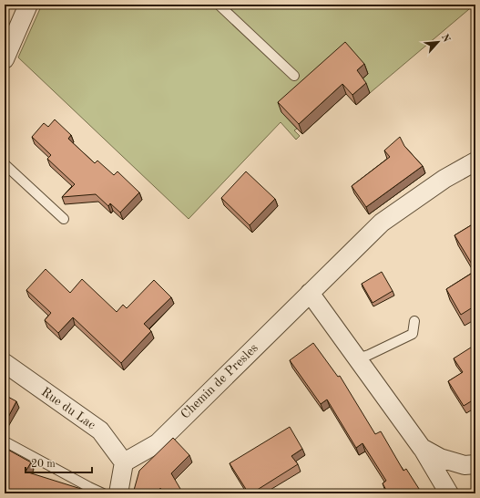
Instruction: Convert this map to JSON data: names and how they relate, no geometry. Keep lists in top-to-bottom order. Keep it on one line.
{"streets":{"street":["Chemin de Presles","Rue du Lac"]},"crossings":[["Chemin de Presles","Rue du Lac"]],"scale_bar":"20 m","north":"top right"}
